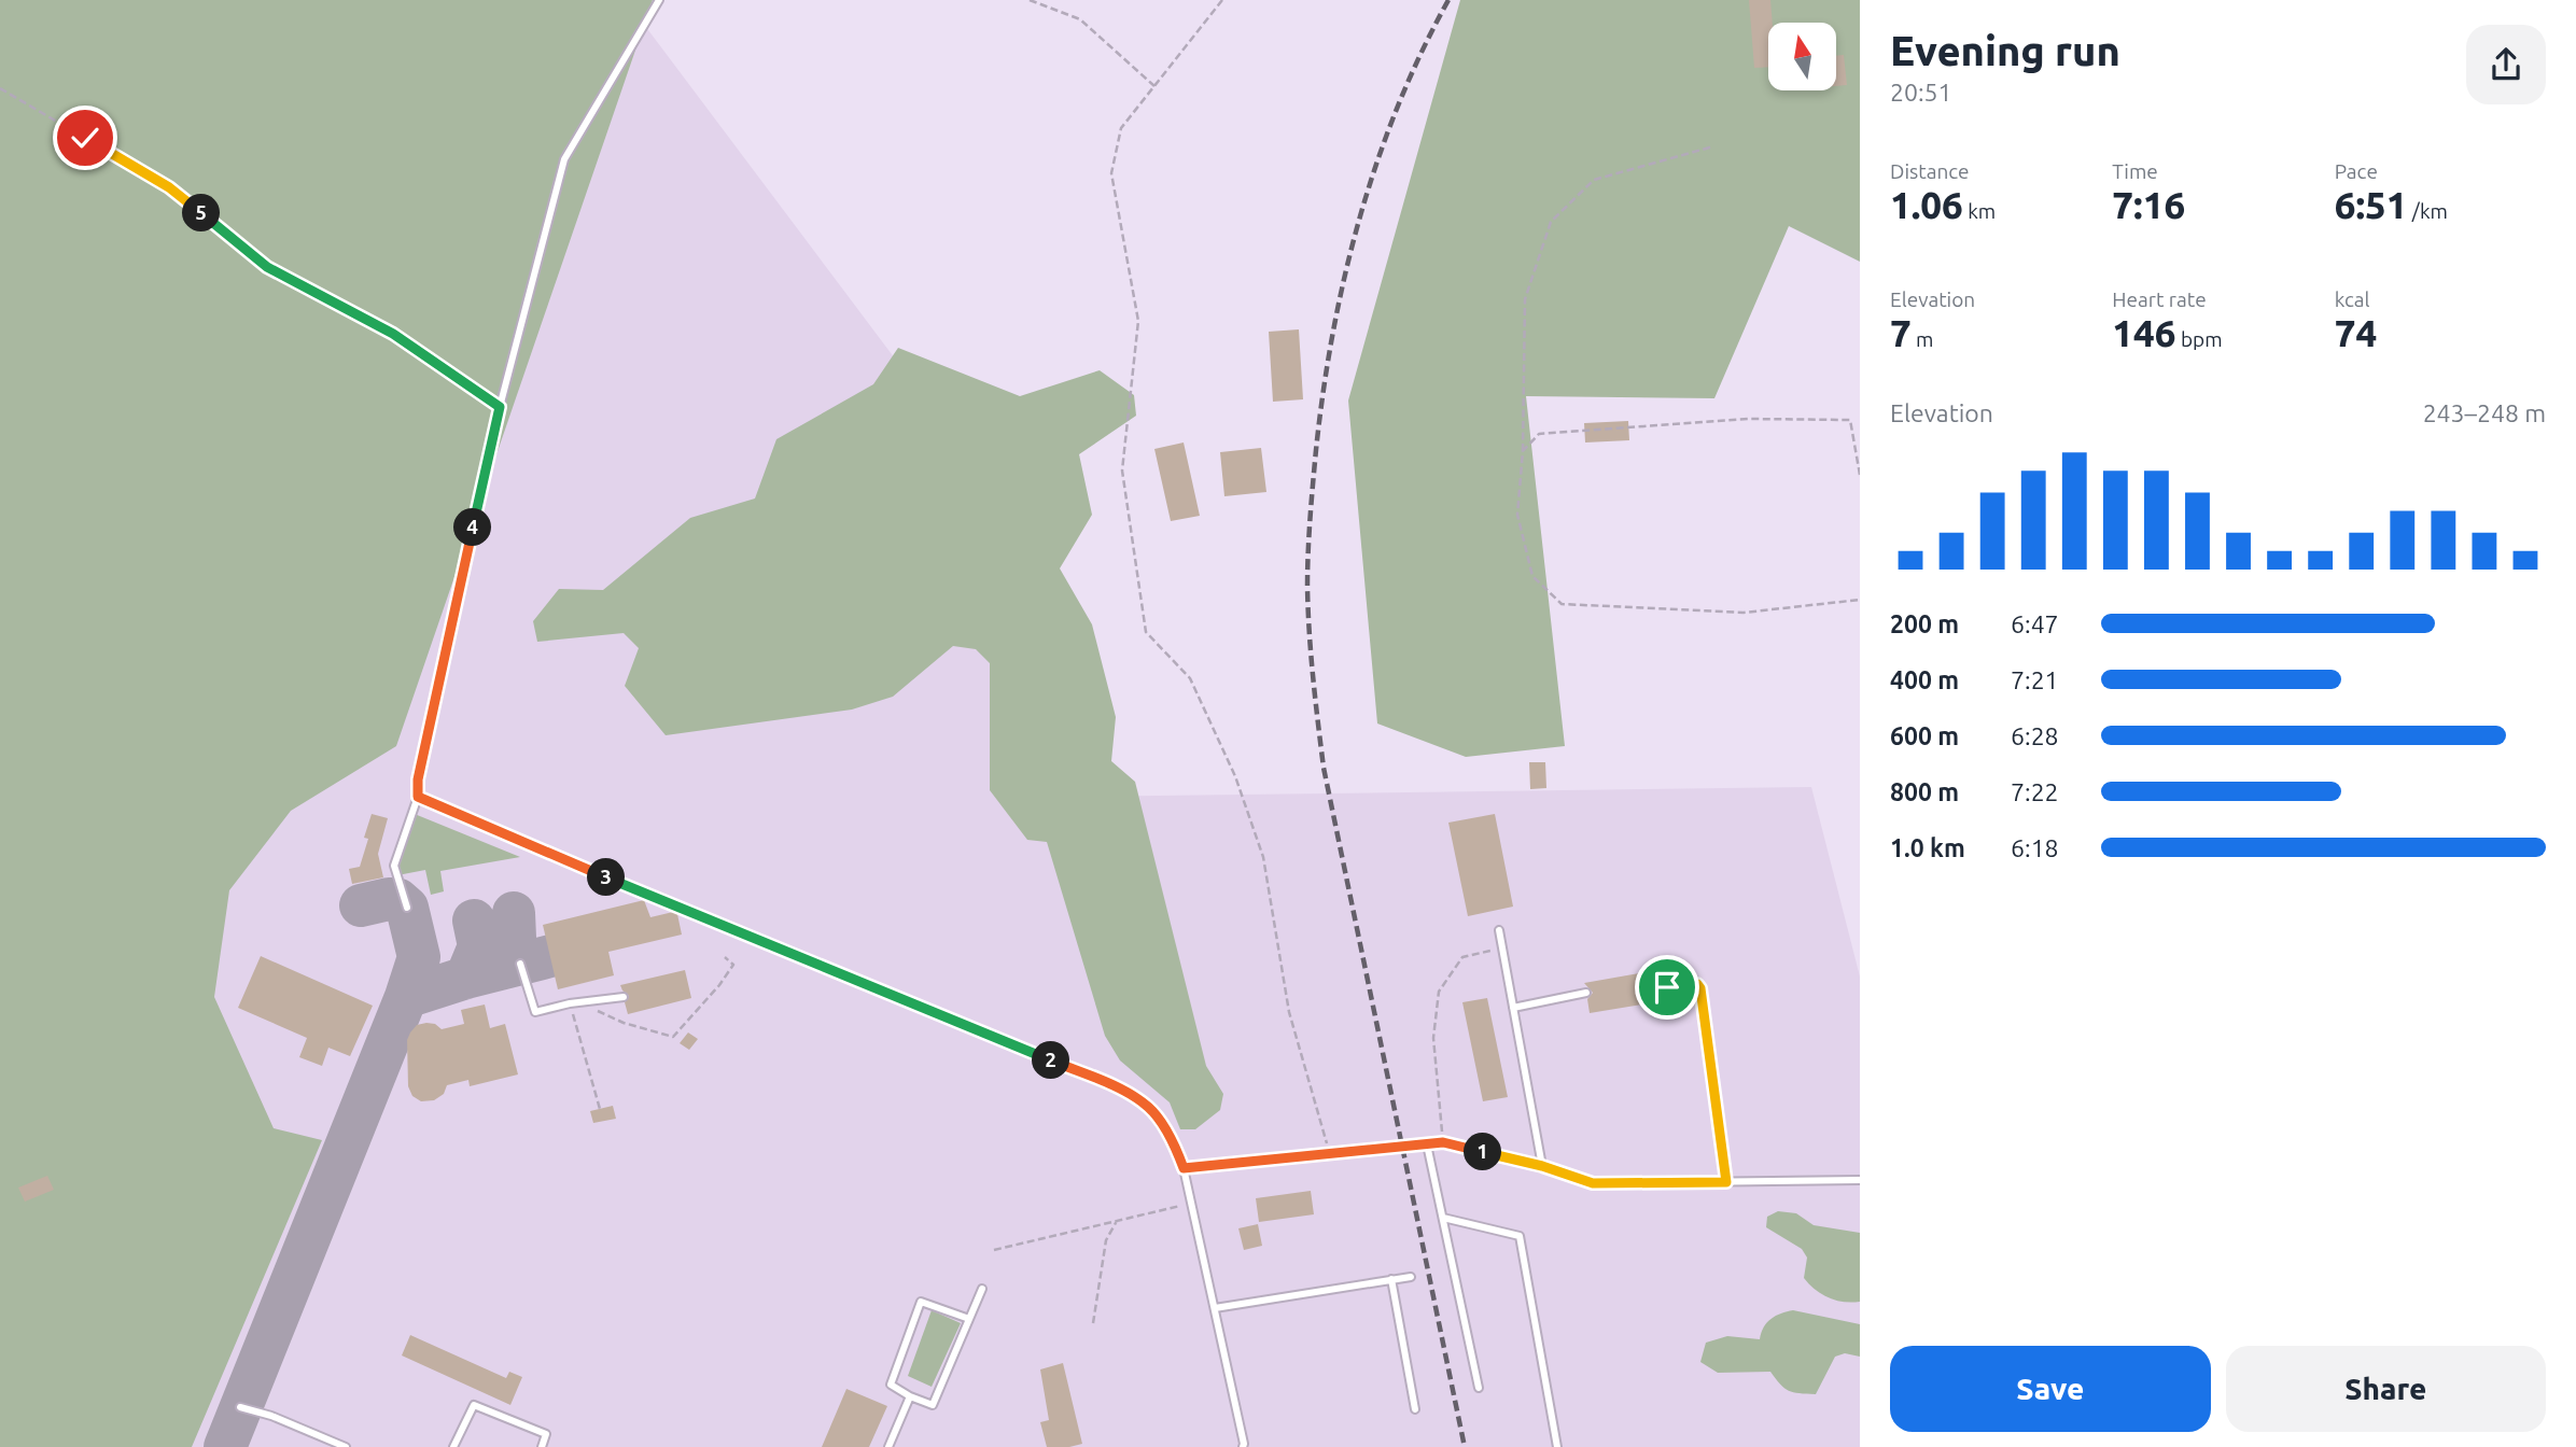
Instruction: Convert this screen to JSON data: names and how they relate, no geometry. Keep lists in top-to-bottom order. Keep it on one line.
{"north":"top","page":{"heading":["Evening run","20:51"],"stats":[["Distance","1.06 km"],["Time","7:16"],["Pace","6:51 /km"],["Elevation","7 m"],["Heart rate","146 bpm"],["kcal","74"]],"pins":["5","4","3","2","1"],"chart":["Elevation","243–248 m"],"list":[{"name":"200 m","note":"6:47"},{"name":"400 m","note":"7:21"},{"name":"600 m","note":"6:28"},{"name":"800 m","note":"7:22"},{"name":"1.0 km","note":"6:18"}],"buttons":["Save","Share"]}}
